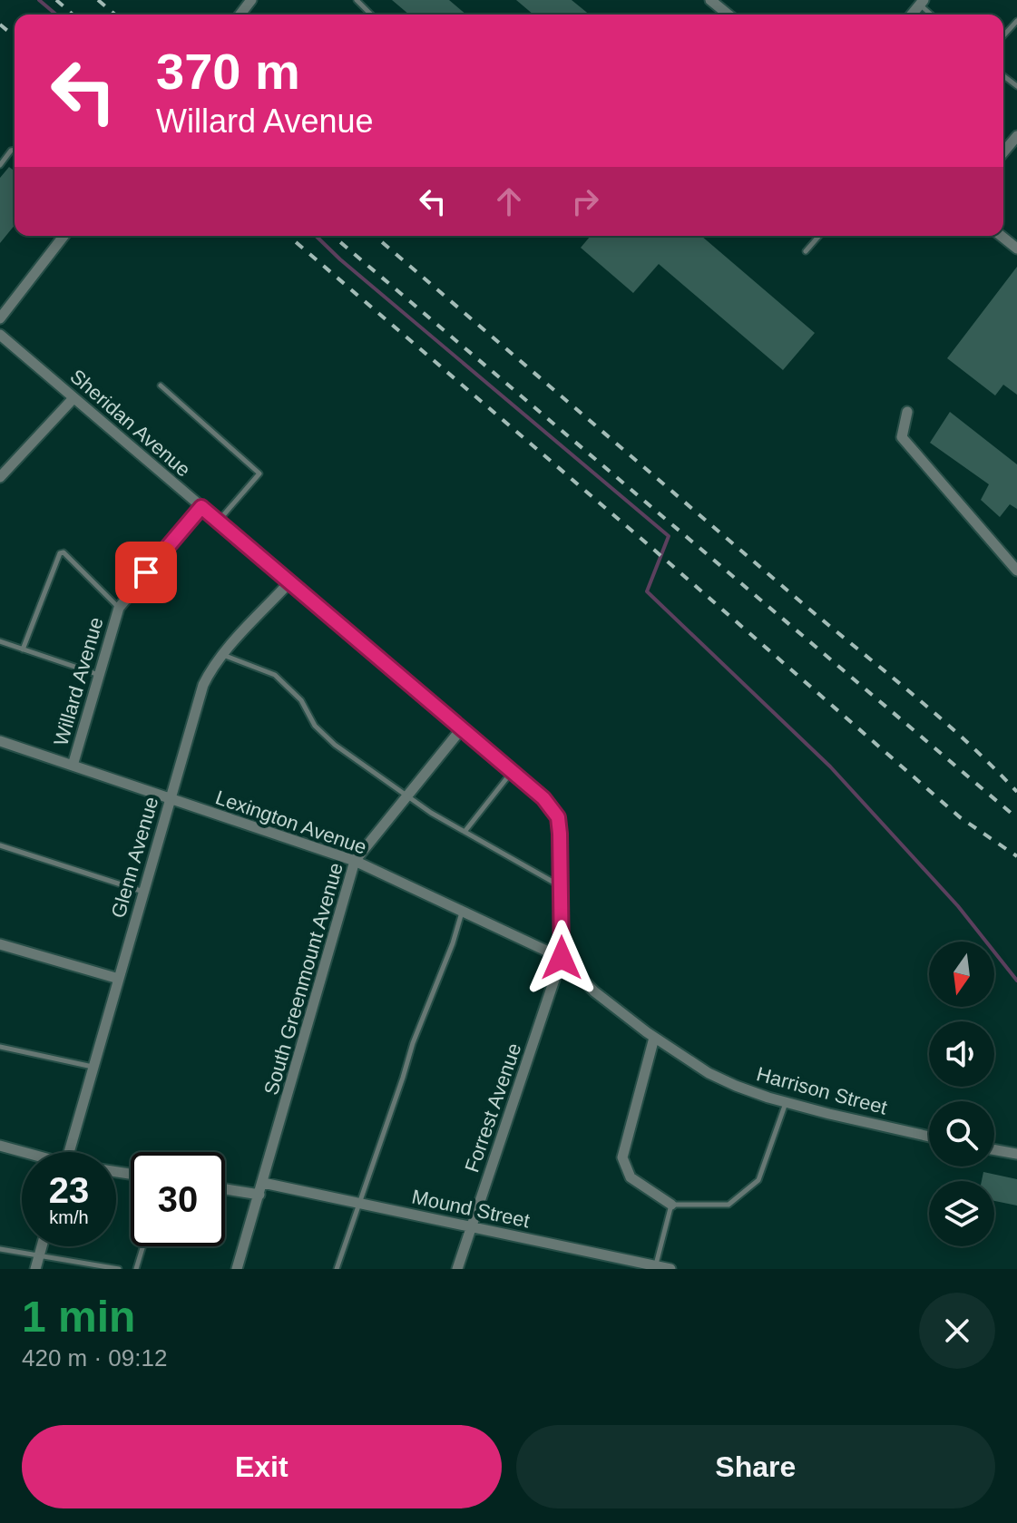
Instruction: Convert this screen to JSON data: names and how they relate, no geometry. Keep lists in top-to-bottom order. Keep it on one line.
{"streets":{"street":["Sheridan Avenue","Willard Avenue","Lexington Avenue","Glenn Avenue","South Greenmount Avenue","Harrison Street","Forrest Avenue","Mound Street"]},"crossings":[["Sheridan Avenue","Willard Avenue"],["Sheridan Avenue","Lexington Avenue"],["Sheridan Avenue","Glenn Avenue"],["Sheridan Avenue","South Greenmount Avenue"],["Sheridan Avenue","Harrison Street"],["Sheridan Avenue","Forrest Avenue"],["Willard Avenue","Lexington Avenue"],["Lexington Avenue","Glenn Avenue"],["Lexington Avenue","South Greenmount Avenue"],["Lexington Avenue","Harrison Street"],["Lexington Avenue","Forrest Avenue"],["South Greenmount Avenue","Mound Street"],["Harrison Street","Forrest Avenue"],["Forrest Avenue","Mound Street"]],"north":"bottom","page":{"turn":["370 m","Willard Avenue"],"speed":"23 km/h","limit":"30","heading":["1 min","420 m · 09:12"],"buttons":["Exit","Share"]}}
